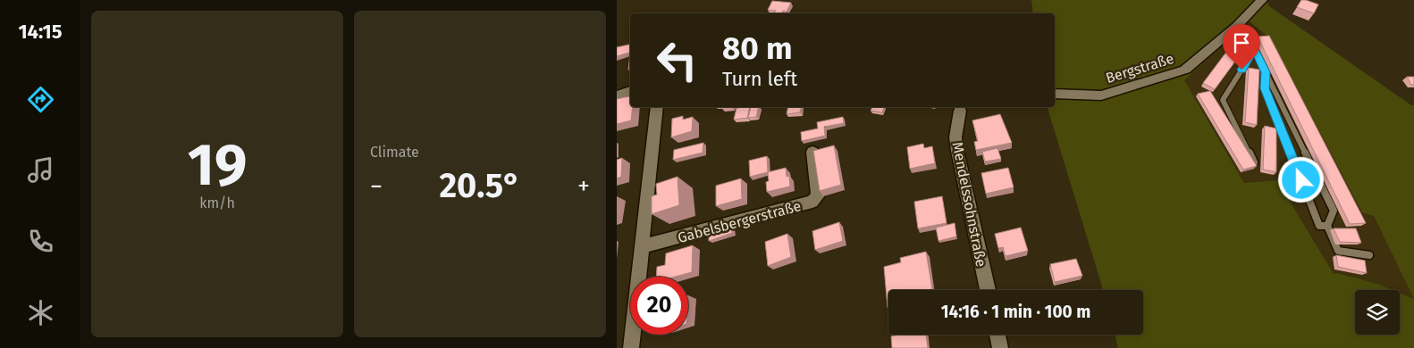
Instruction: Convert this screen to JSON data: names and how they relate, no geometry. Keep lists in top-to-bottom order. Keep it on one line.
{"streets":{"street":["Bergstraße","Mendelssohnstraße","Gabelsbergerstraße"]},"page":{"tabs":"14:15","tile":[["19","km/h"],"Climate"],"turn":["80 m","Turn left"],"heat":["−","20.5°","+"],"limit":"20","trip":"14:16 · 1 min · 100 m"}}
